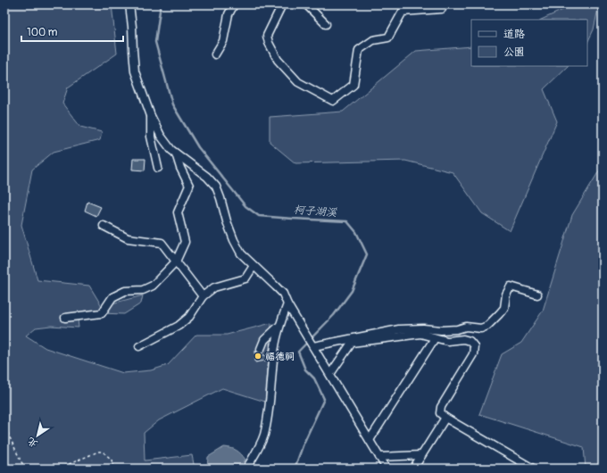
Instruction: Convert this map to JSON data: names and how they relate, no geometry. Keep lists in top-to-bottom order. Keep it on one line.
{"water":["柯子湖溪"],"places":["福德祠"],"legend":["道路","公園"],"scale_bar":"100 m","north":"bottom left"}
